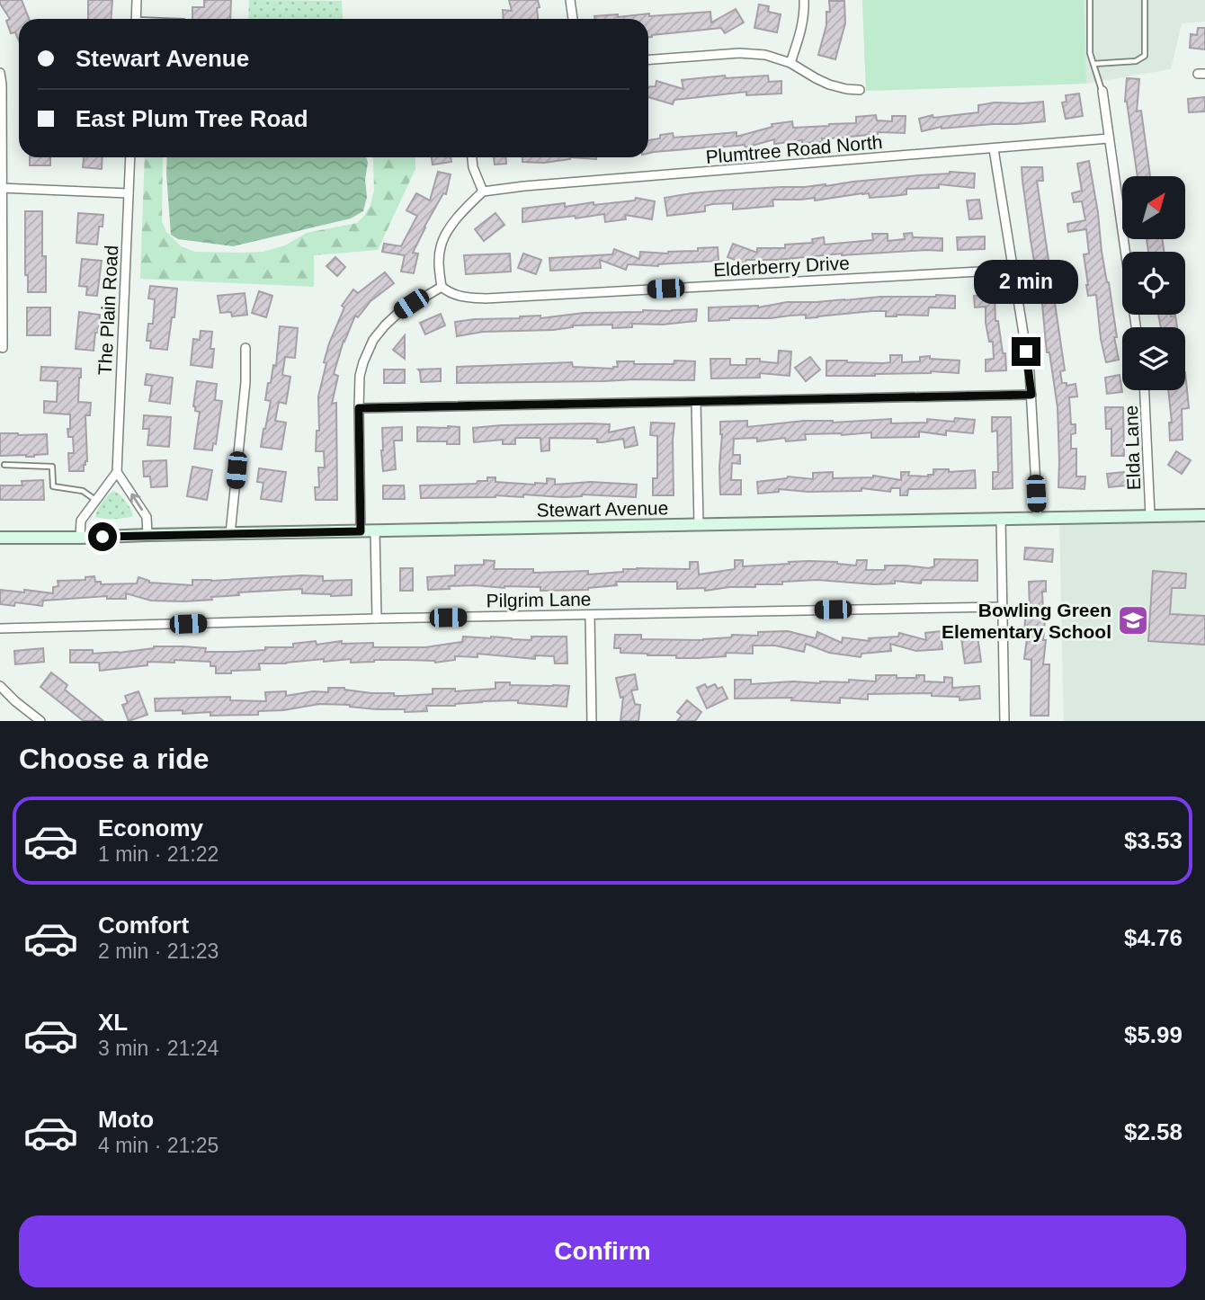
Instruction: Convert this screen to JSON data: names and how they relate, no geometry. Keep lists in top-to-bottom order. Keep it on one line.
{"streets":{"street":["Plumtree Road North","Elderberry Drive","The Plain Road","Elda Lane","Stewart Avenue","Pilgrim Lane"]},"crossings":[["Elda Lane","Stewart Avenue"]],"places":{"school or university":["Bowling Green Elementary School"]},"north":"top right","page":{"banner":["Stewart Avenue","East Plum Tree Road"],"bubble":"2 min","heading":"Choose a ride","list":[{"name":"Economy","note":"1 min · 21:22","value":"$3.53"},{"name":"Comfort","note":"2 min · 21:23","value":"$4.76"},{"name":"XL","note":"3 min · 21:24","value":"$5.99"},{"name":"Moto","note":"4 min · 21:25","value":"$2.58"}],"buttons":"Confirm"}}
